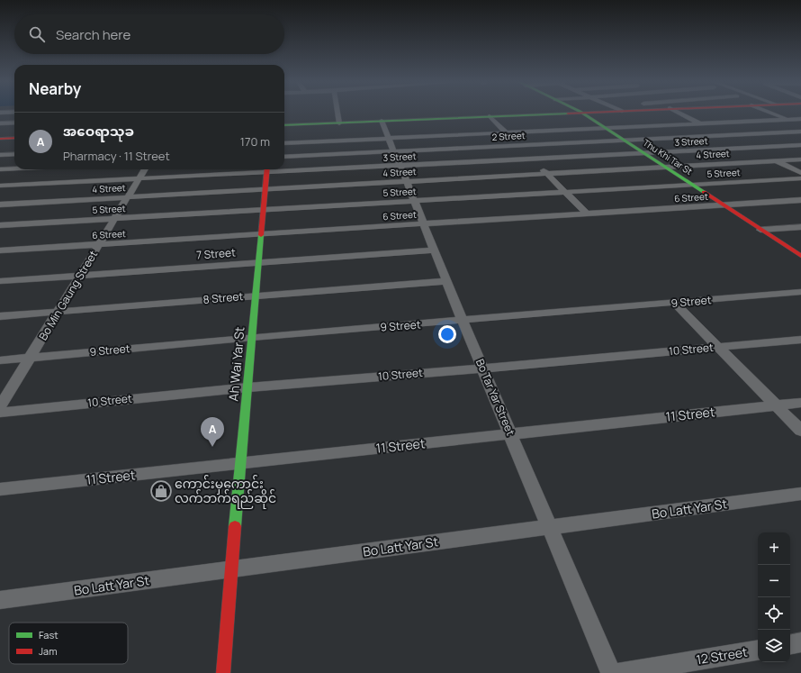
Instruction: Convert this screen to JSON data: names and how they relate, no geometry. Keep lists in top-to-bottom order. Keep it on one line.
{"streets":{"main road":["Thu Khi Tar St","Ah Wai Yar St"],"street":["2 Street","3 Street","4 Street","5 Street","6 Street","7 Street","Bo Min Gaung Street","8 Street","9 Street","10 Street","Bo Tar Yar Street","11 Street","Bo Latt Yar St","12 Street"]},"crossings":[["2 Street","Thu Khi Tar St"],["2 Street","Bo Tar Yar Street"],["3 Street","Thu Khi Tar St"],["3 Street","Bo Min Gaung Street"],["3 Street","Ah Wai Yar St"],["3 Street","Bo Tar Yar Street"],["4 Street","Thu Khi Tar St"],["4 Street","Bo Min Gaung Street"],["4 Street","Ah Wai Yar St"],["4 Street","Bo Tar Yar Street"],["Thu Khi Tar St","5 Street"],["Thu Khi Tar St","6 Street"],["5 Street","Bo Min Gaung Street"],["5 Street","Ah Wai Yar St"],["5 Street","Bo Tar Yar Street"],["6 Street","Bo Min Gaung Street"],["6 Street","Ah Wai Yar St"],["6 Street","Bo Tar Yar Street"],["7 Street","Bo Min Gaung Street"],["7 Street","Ah Wai Yar St"],["7 Street","Bo Tar Yar Street"],["Bo Min Gaung Street","8 Street"],["Bo Min Gaung Street","9 Street"],["8 Street","Ah Wai Yar St"],["8 Street","Bo Tar Yar Street"],["9 Street","Ah Wai Yar St"],["9 Street","Bo Tar Yar Street"],["10 Street","Ah Wai Yar St"],["10 Street","Bo Tar Yar Street"],["Ah Wai Yar St","11 Street"],["Ah Wai Yar St","Bo Latt Yar St"],["Bo Tar Yar Street","11 Street"],["Bo Tar Yar Street","Bo Latt Yar St"]],"places":{"shop":["ကောင်းမှကောင်း လက်ဘက်ရည်ဆိုင်"]},"legend":["Fast","Jam"],"page":{"search":"Search here","heading":"Nearby","list":[{"mark":"A","name":"အဝေရာသုခ","note":"Pharmacy · 11 Street","value":"170 m"}],"pins":"A","map_buttons":["+","−"]}}
